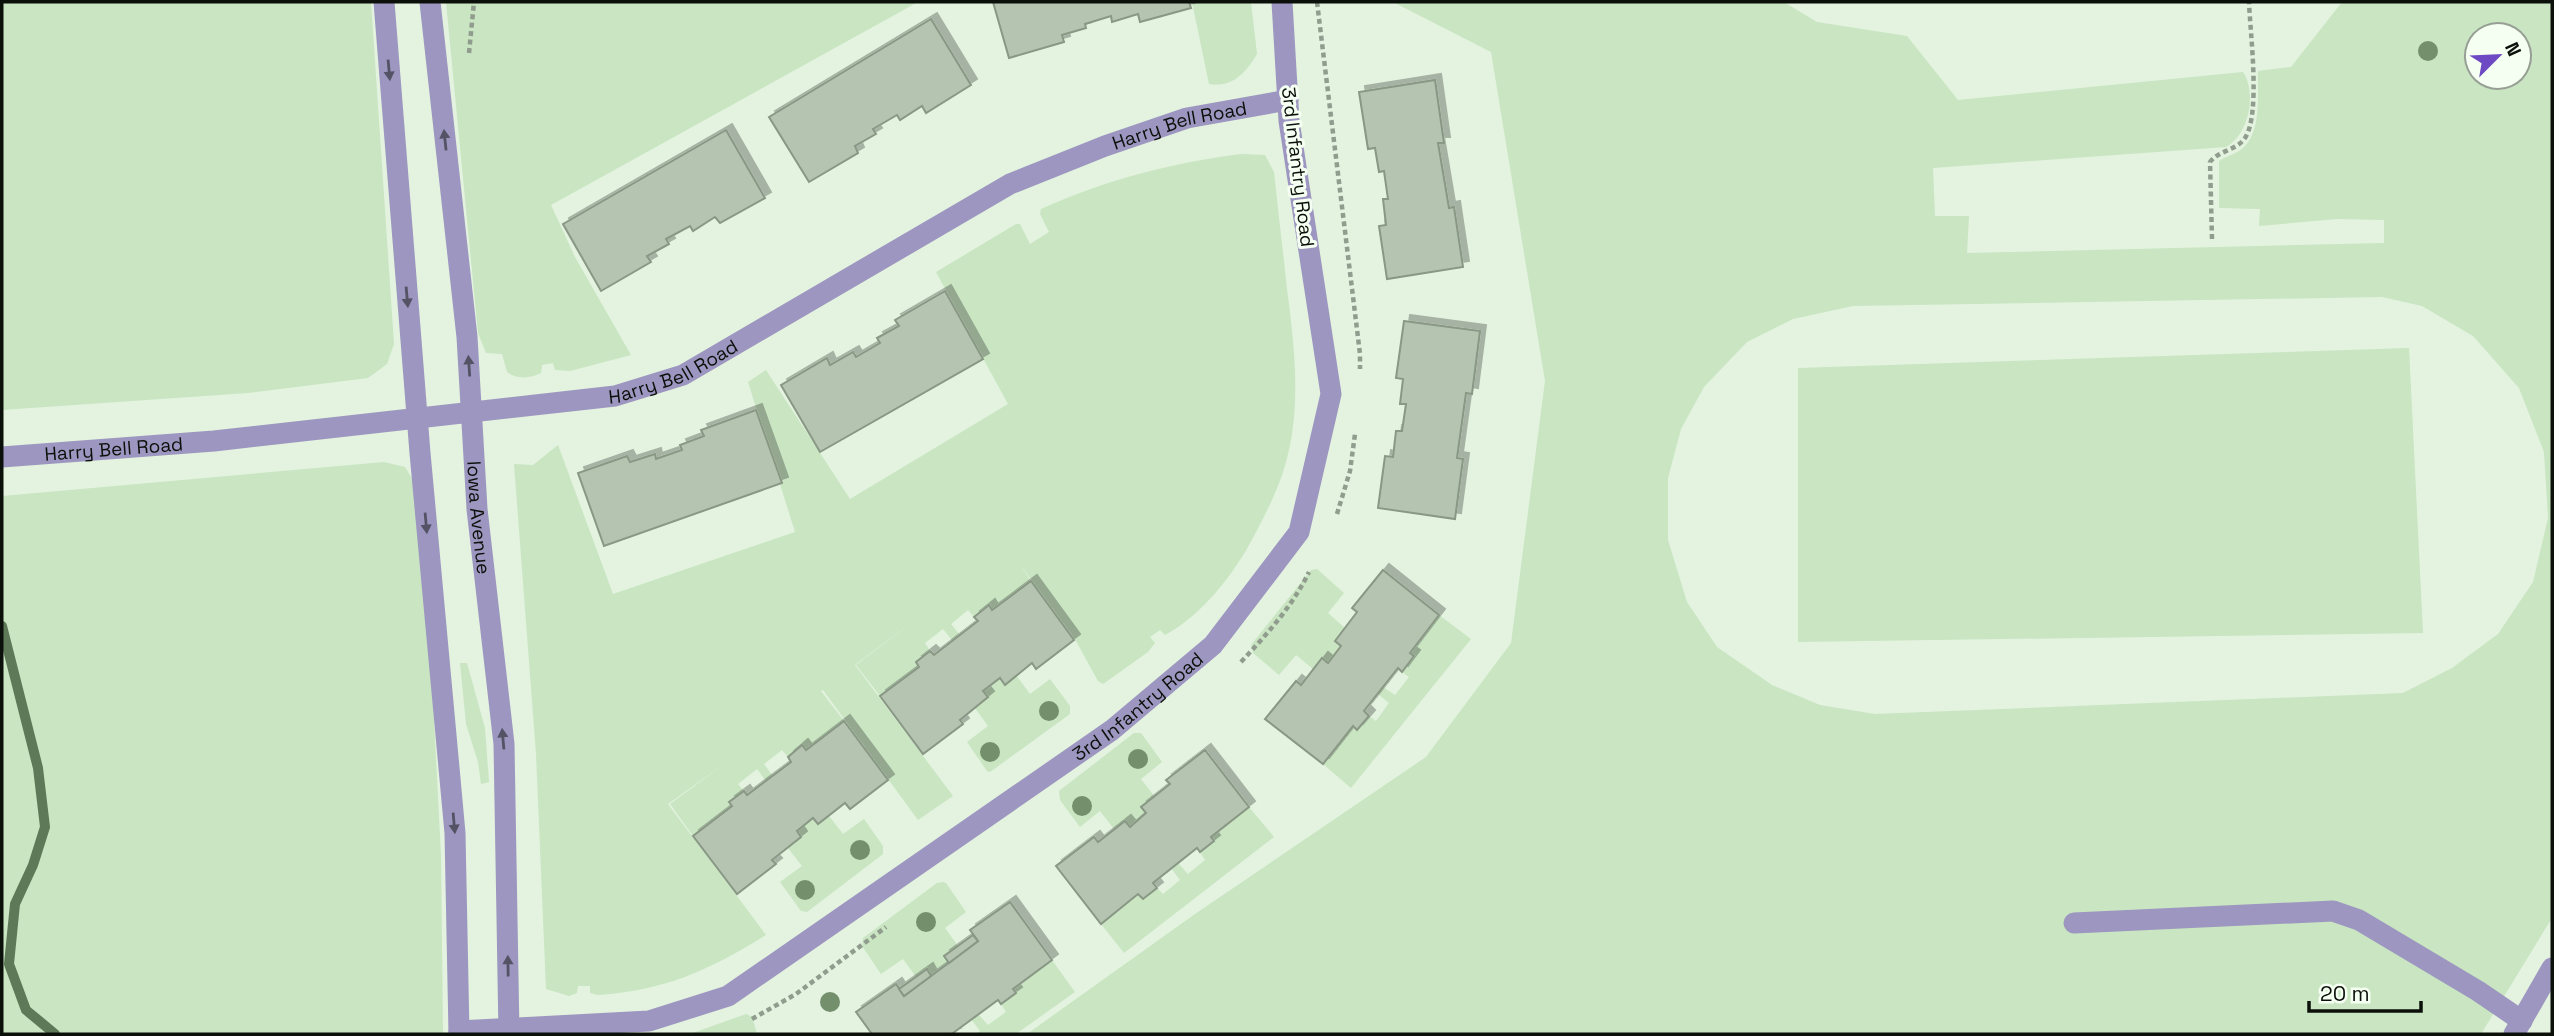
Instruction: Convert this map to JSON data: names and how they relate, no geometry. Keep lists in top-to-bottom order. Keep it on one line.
{"streets":{"street":["Harry Bell Road","3rd Infantry Road","Iowa Avenue"]},"crossings":[["Harry Bell Road","3rd Infantry Road"],["Harry Bell Road","Iowa Avenue"],["3rd Infantry Road","Iowa Avenue"]],"scale_bar":"20 m","north":"top right"}
